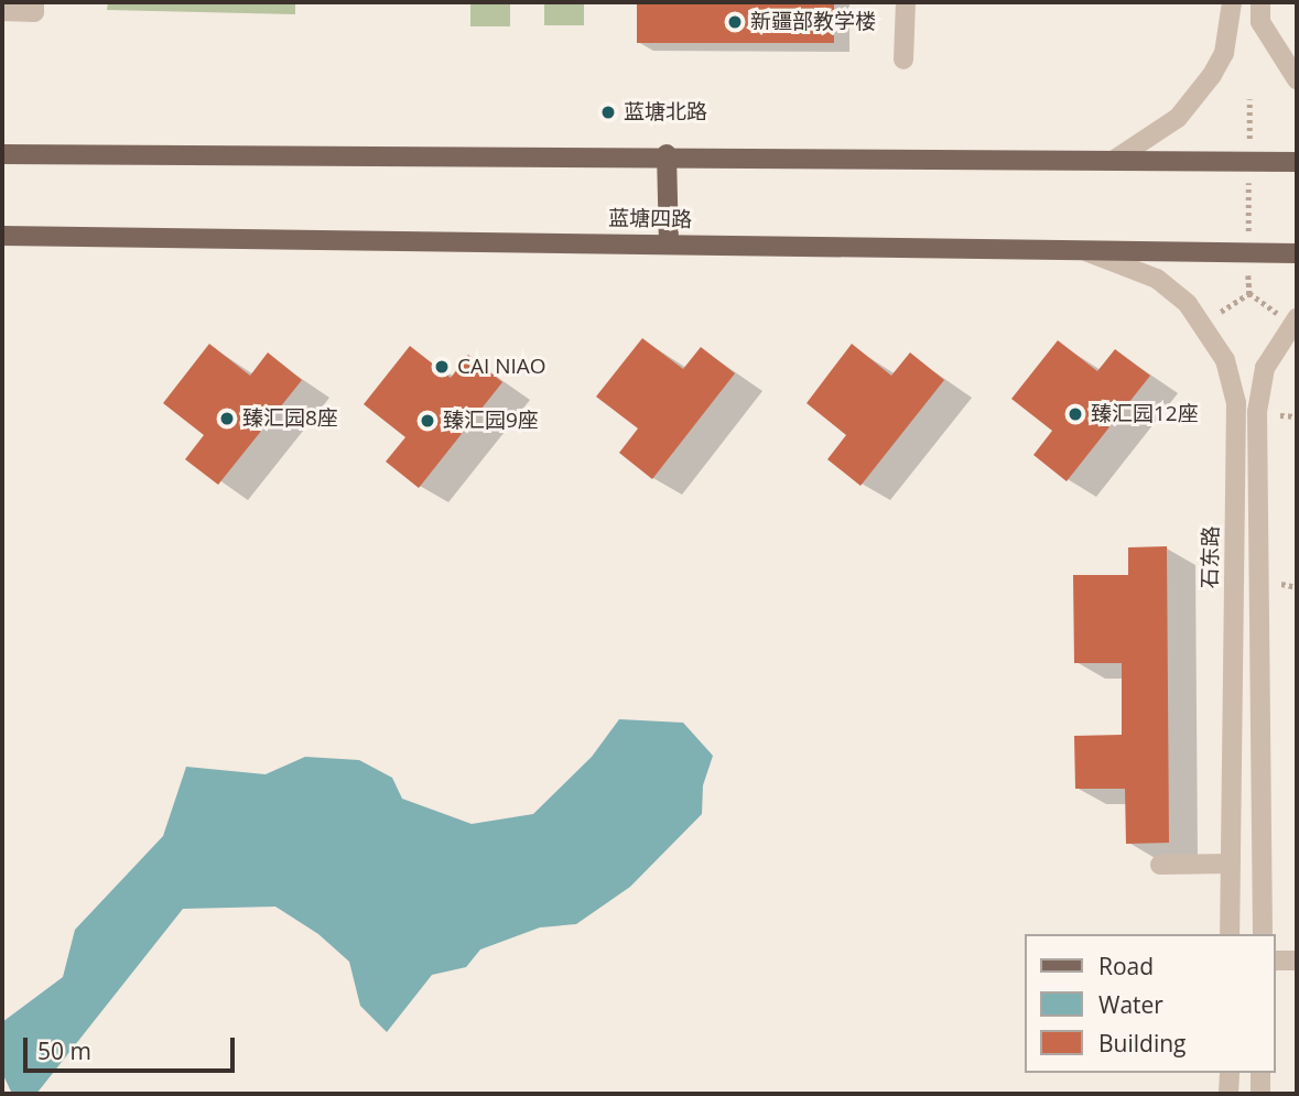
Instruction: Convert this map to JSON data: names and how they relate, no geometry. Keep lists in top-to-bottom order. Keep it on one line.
{"streets":{"main road":["蓝塘四路"],"street":["石东路"]},"crossings":[["蓝塘四路","石东路"]],"places":["新疆部教学楼","蓝塘北路","CAI NIAO","臻汇园12座","臻汇园8座","臻汇园9座"],"legend":["Road","Water","Building"],"scale_bar":"50 m"}
